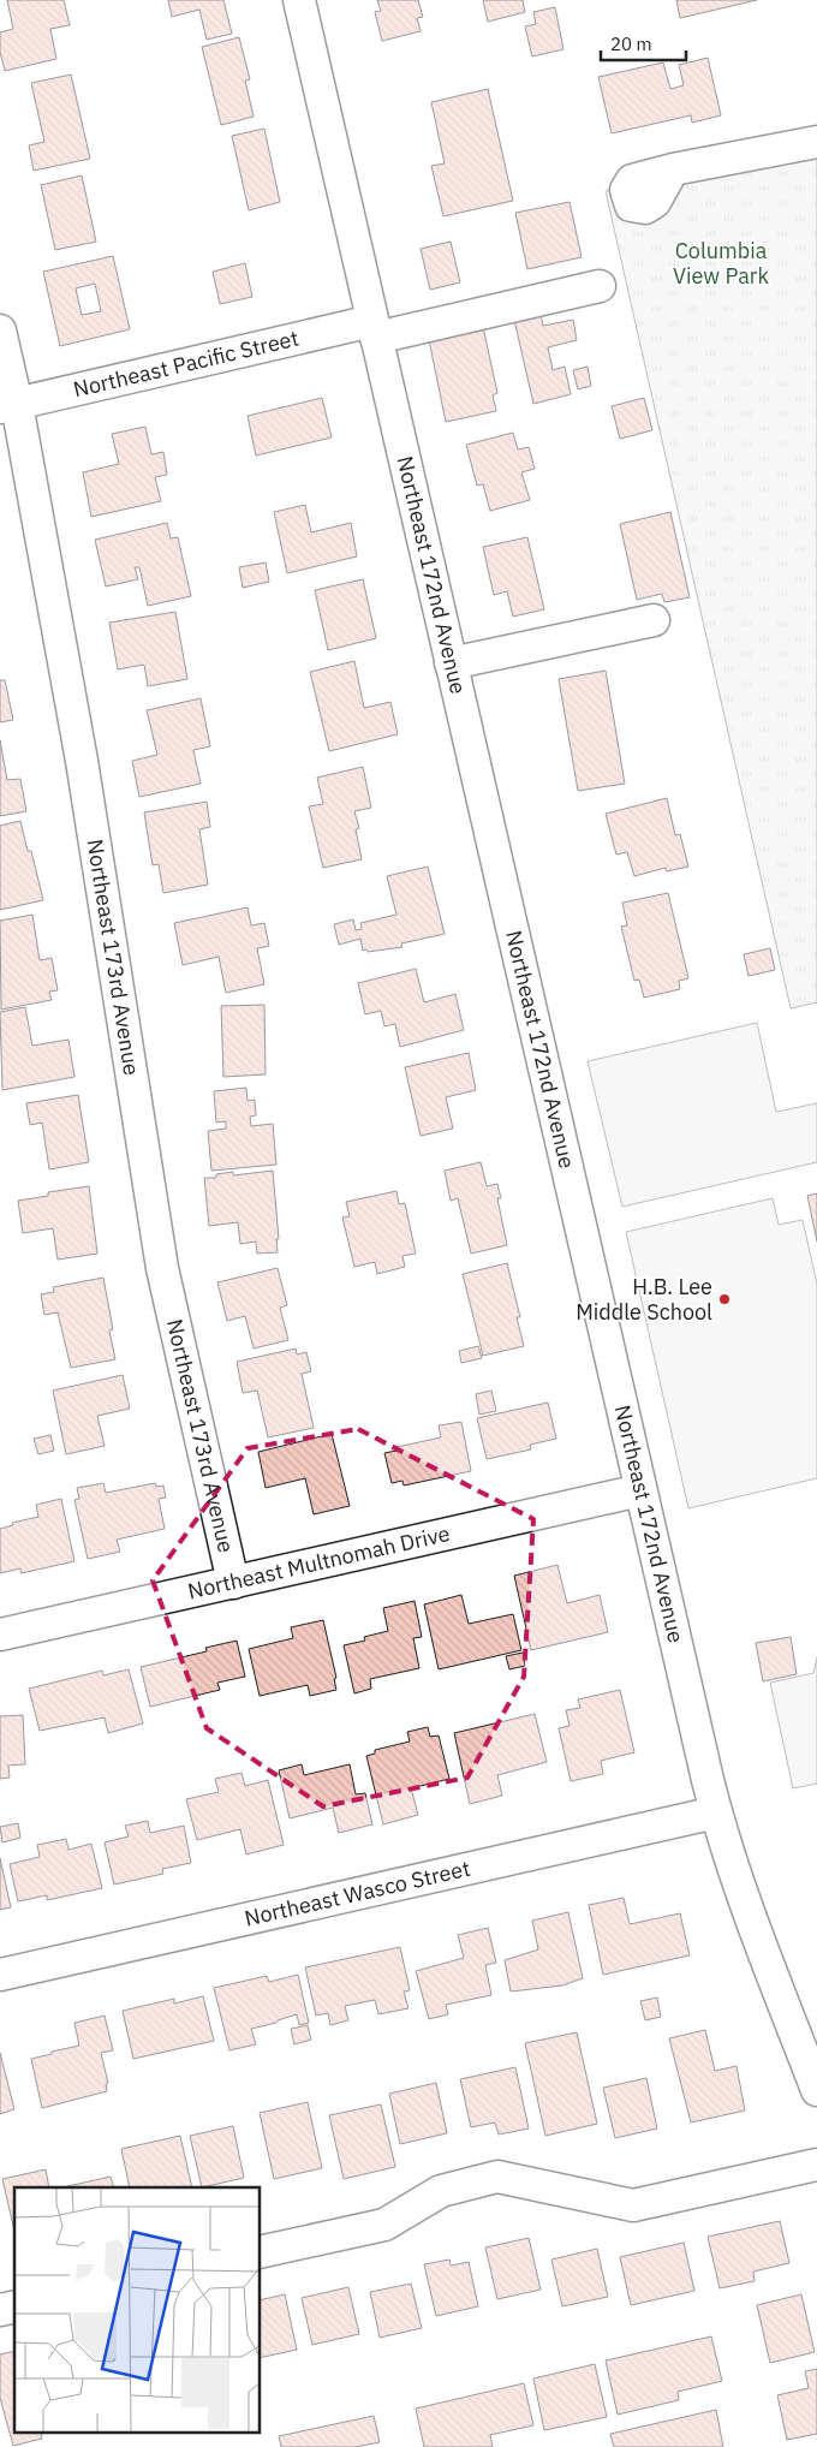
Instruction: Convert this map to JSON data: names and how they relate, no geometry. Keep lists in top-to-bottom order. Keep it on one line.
{"streets":{"street":["Northeast Pacific Street","Northeast 172nd Avenue","Northeast 173rd Avenue","Northeast Multnomah Drive","Northeast Wasco Street"]},"crossings":[["Northeast Pacific Street","Northeast 172nd Avenue"],["Northeast Pacific Street","Northeast 173rd Avenue"],["Northeast 172nd Avenue","Northeast Multnomah Drive"],["Northeast 172nd Avenue","Northeast Wasco Street"],["Northeast 173rd Avenue","Northeast Multnomah Drive"]],"parks":["Columbia View Park"],"places":["H.B. Lee Middle School"],"scale_bar":"20 m"}
